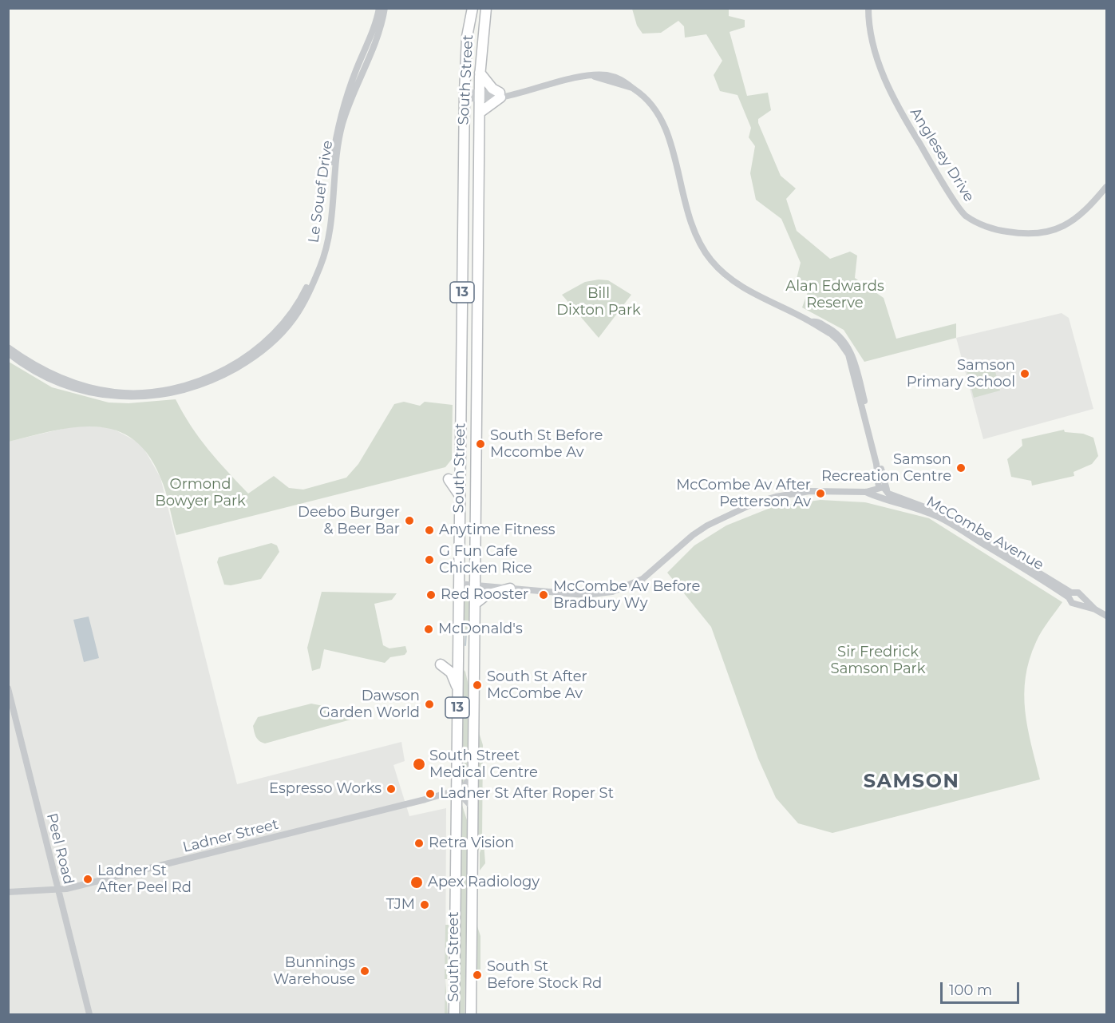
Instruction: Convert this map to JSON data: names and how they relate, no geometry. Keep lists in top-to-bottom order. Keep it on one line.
{"streets":{"highway":["South Street","13"],"street":["Anglesey Drive","Le Souef Drive","McCombe Avenue","Ladner Street","Peel Road"]},"crossings":[["South Street","McCombe Avenue"],["South Street","Ladner Street"],["Ladner Street","Peel Road"]],"districts":["SAMSON"],"parks":["Alan Edwards Reserve","Bill Dixton Park","Ormond Bowyer Park","Sir Fredrick Samson Park"],"places":["Samson Primary School","South St Before Mccombe Av","Samson Recreation Centre","McCombe Av After Petterson Av","Deebo Burger & Beer Bar","Anytime Fitness","G Fun Cafe Chicken Rice","Red Rooster","McCombe Av Before Bradbury Wy","McDonald's","South St After McCombe Av","Dawson Garden World","South Street Medical Centre","Espresso Works","Ladner St After Roper St","Retra Vision","Ladner St After Peel Rd","Apex Radiology","TJM","Bunnings Warehouse","South St Before Stock Rd"],"scale_bar":"100 m"}
